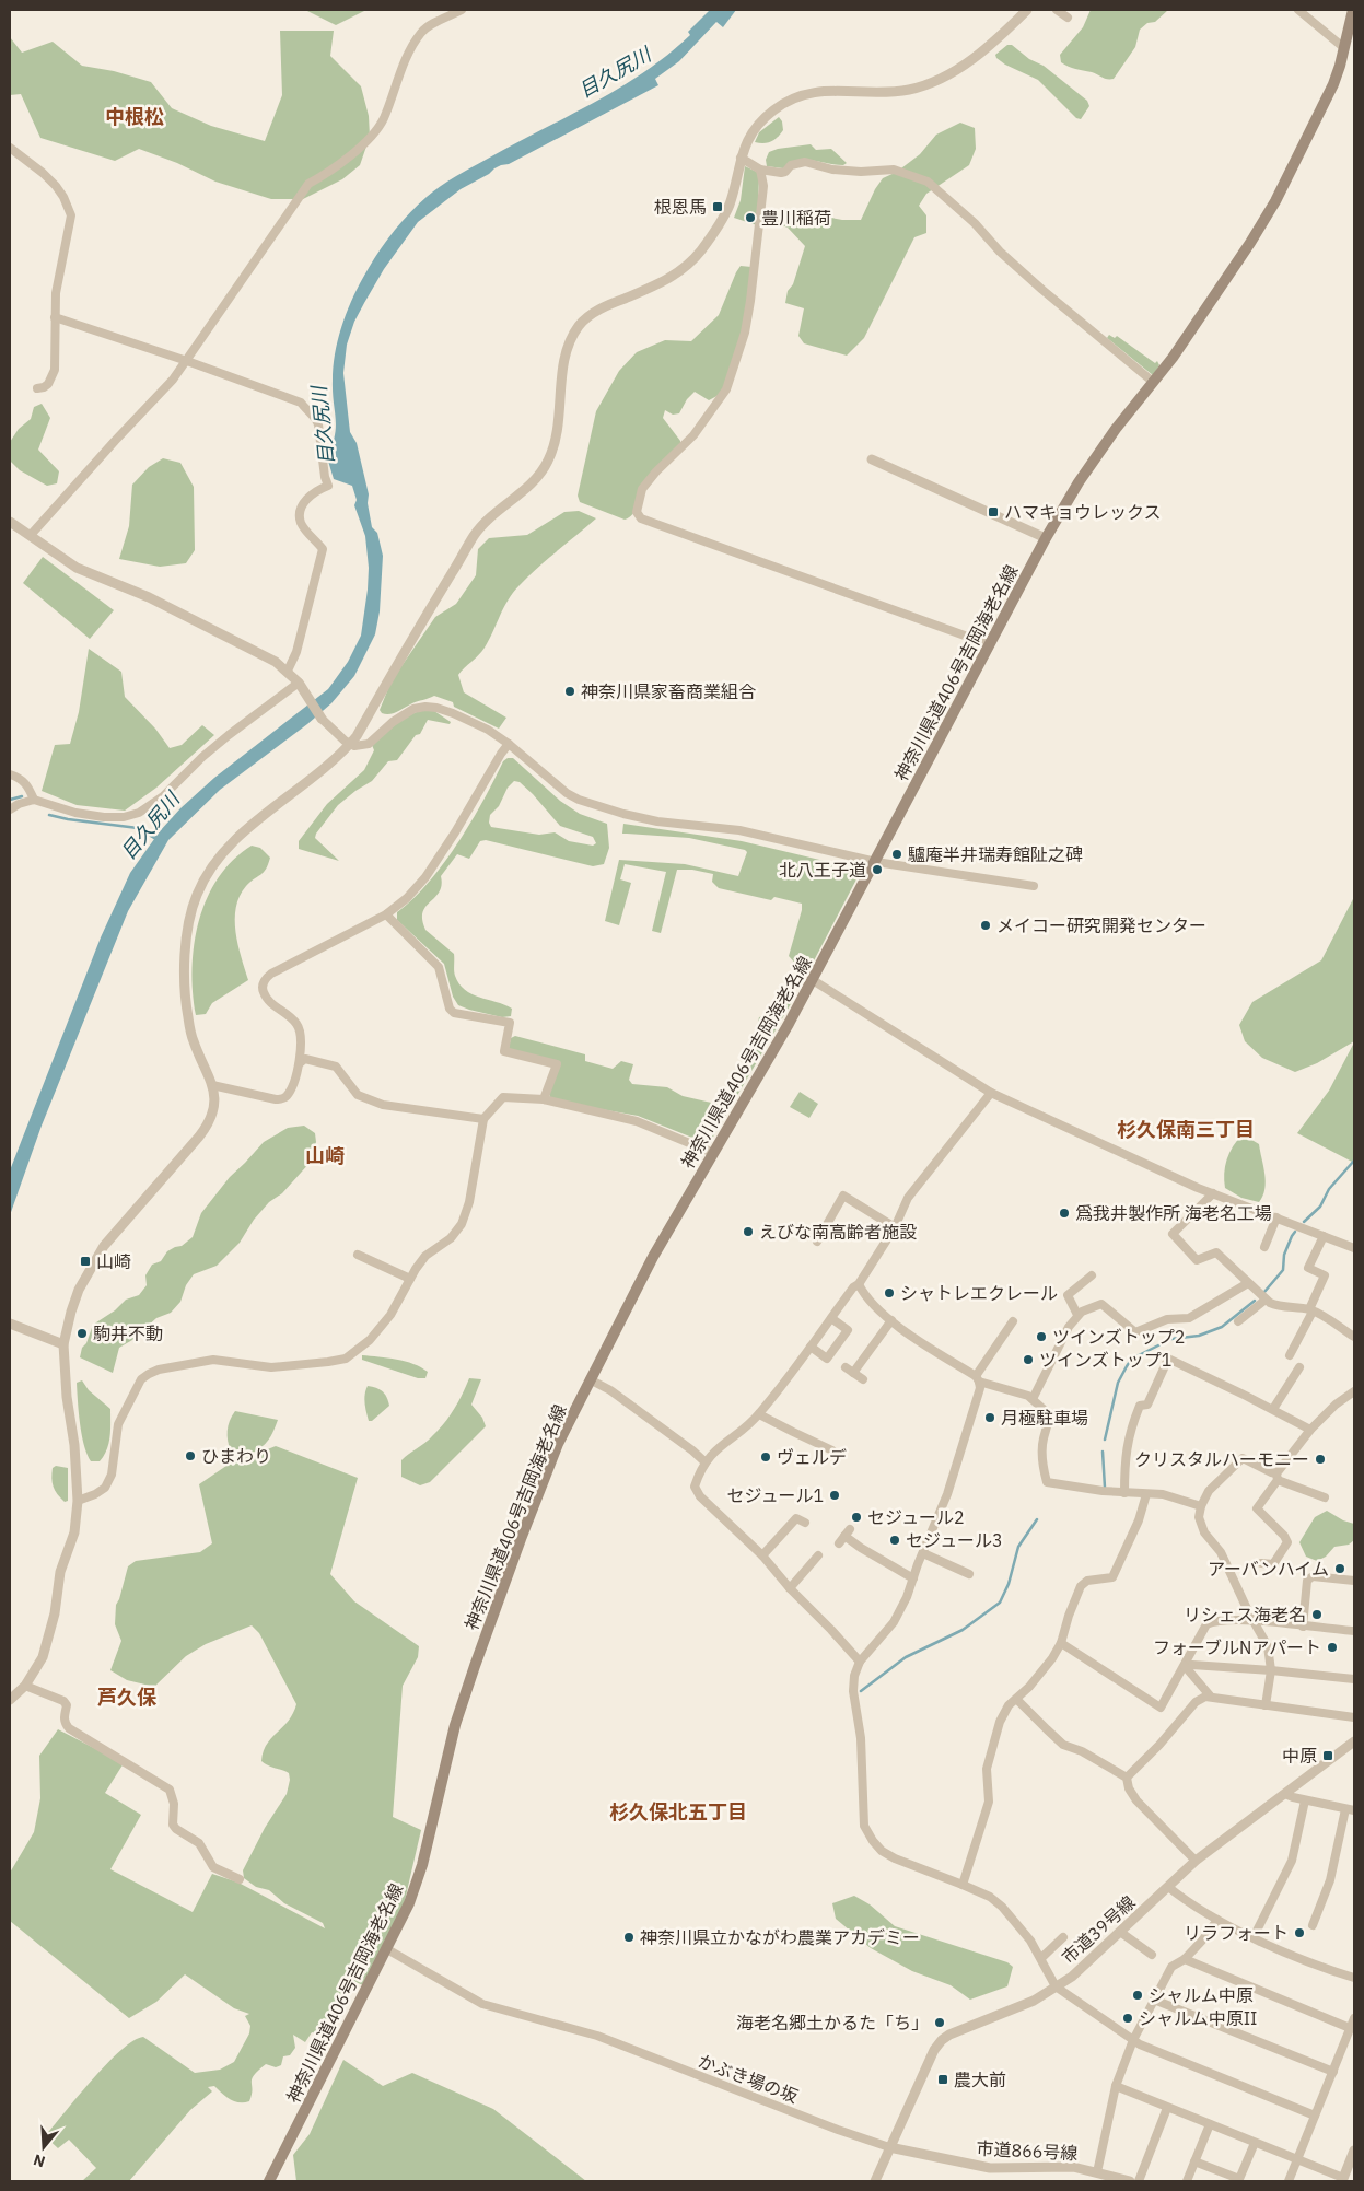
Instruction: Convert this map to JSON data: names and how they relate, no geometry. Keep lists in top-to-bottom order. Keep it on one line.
{"streets":{"main road":["神奈川県道406号吉岡海老名線"],"street":["市道39号線","かぶき場の坂","市道866号線"]},"crossings":[["神奈川県道406号吉岡海老名線","かぶき場の坂"],["市道39号線","かぶき場の坂"],["市道39号線","市道866号線"],["かぶき場の坂","市道866号線"]],"districts":["中根松","杉久保南三丁目","山崎","芦久保","杉久保北五丁目"],"water":["目久尻川"],"places":{"transit":["根恩馬","ハマキョウレックス","山崎","中原","農大前"],"other":["豊川稲荷","神奈川県家畜商業組合","驢庵半井瑞寿館阯之碑","北八王子道","メイコー研究開発センター","爲我井製作所 海老名工場","えびな南高齢者施設","シャトレエクレール","駒井不動","ツインズトップ2","ツインズトップ1","月極駐車場","ひまわり","ヴェルデ","クリスタルハーモニー","セジュール1","セジュール2","セジュール3","アーバンハイム","リシェス海老名","フォーブルNアパート","リラフォート","神奈川県立かながわ農業アカデミー","シャルム中原","シャルム中原II","海老名郷土かるた「ち」"]},"north":"bottom"}
